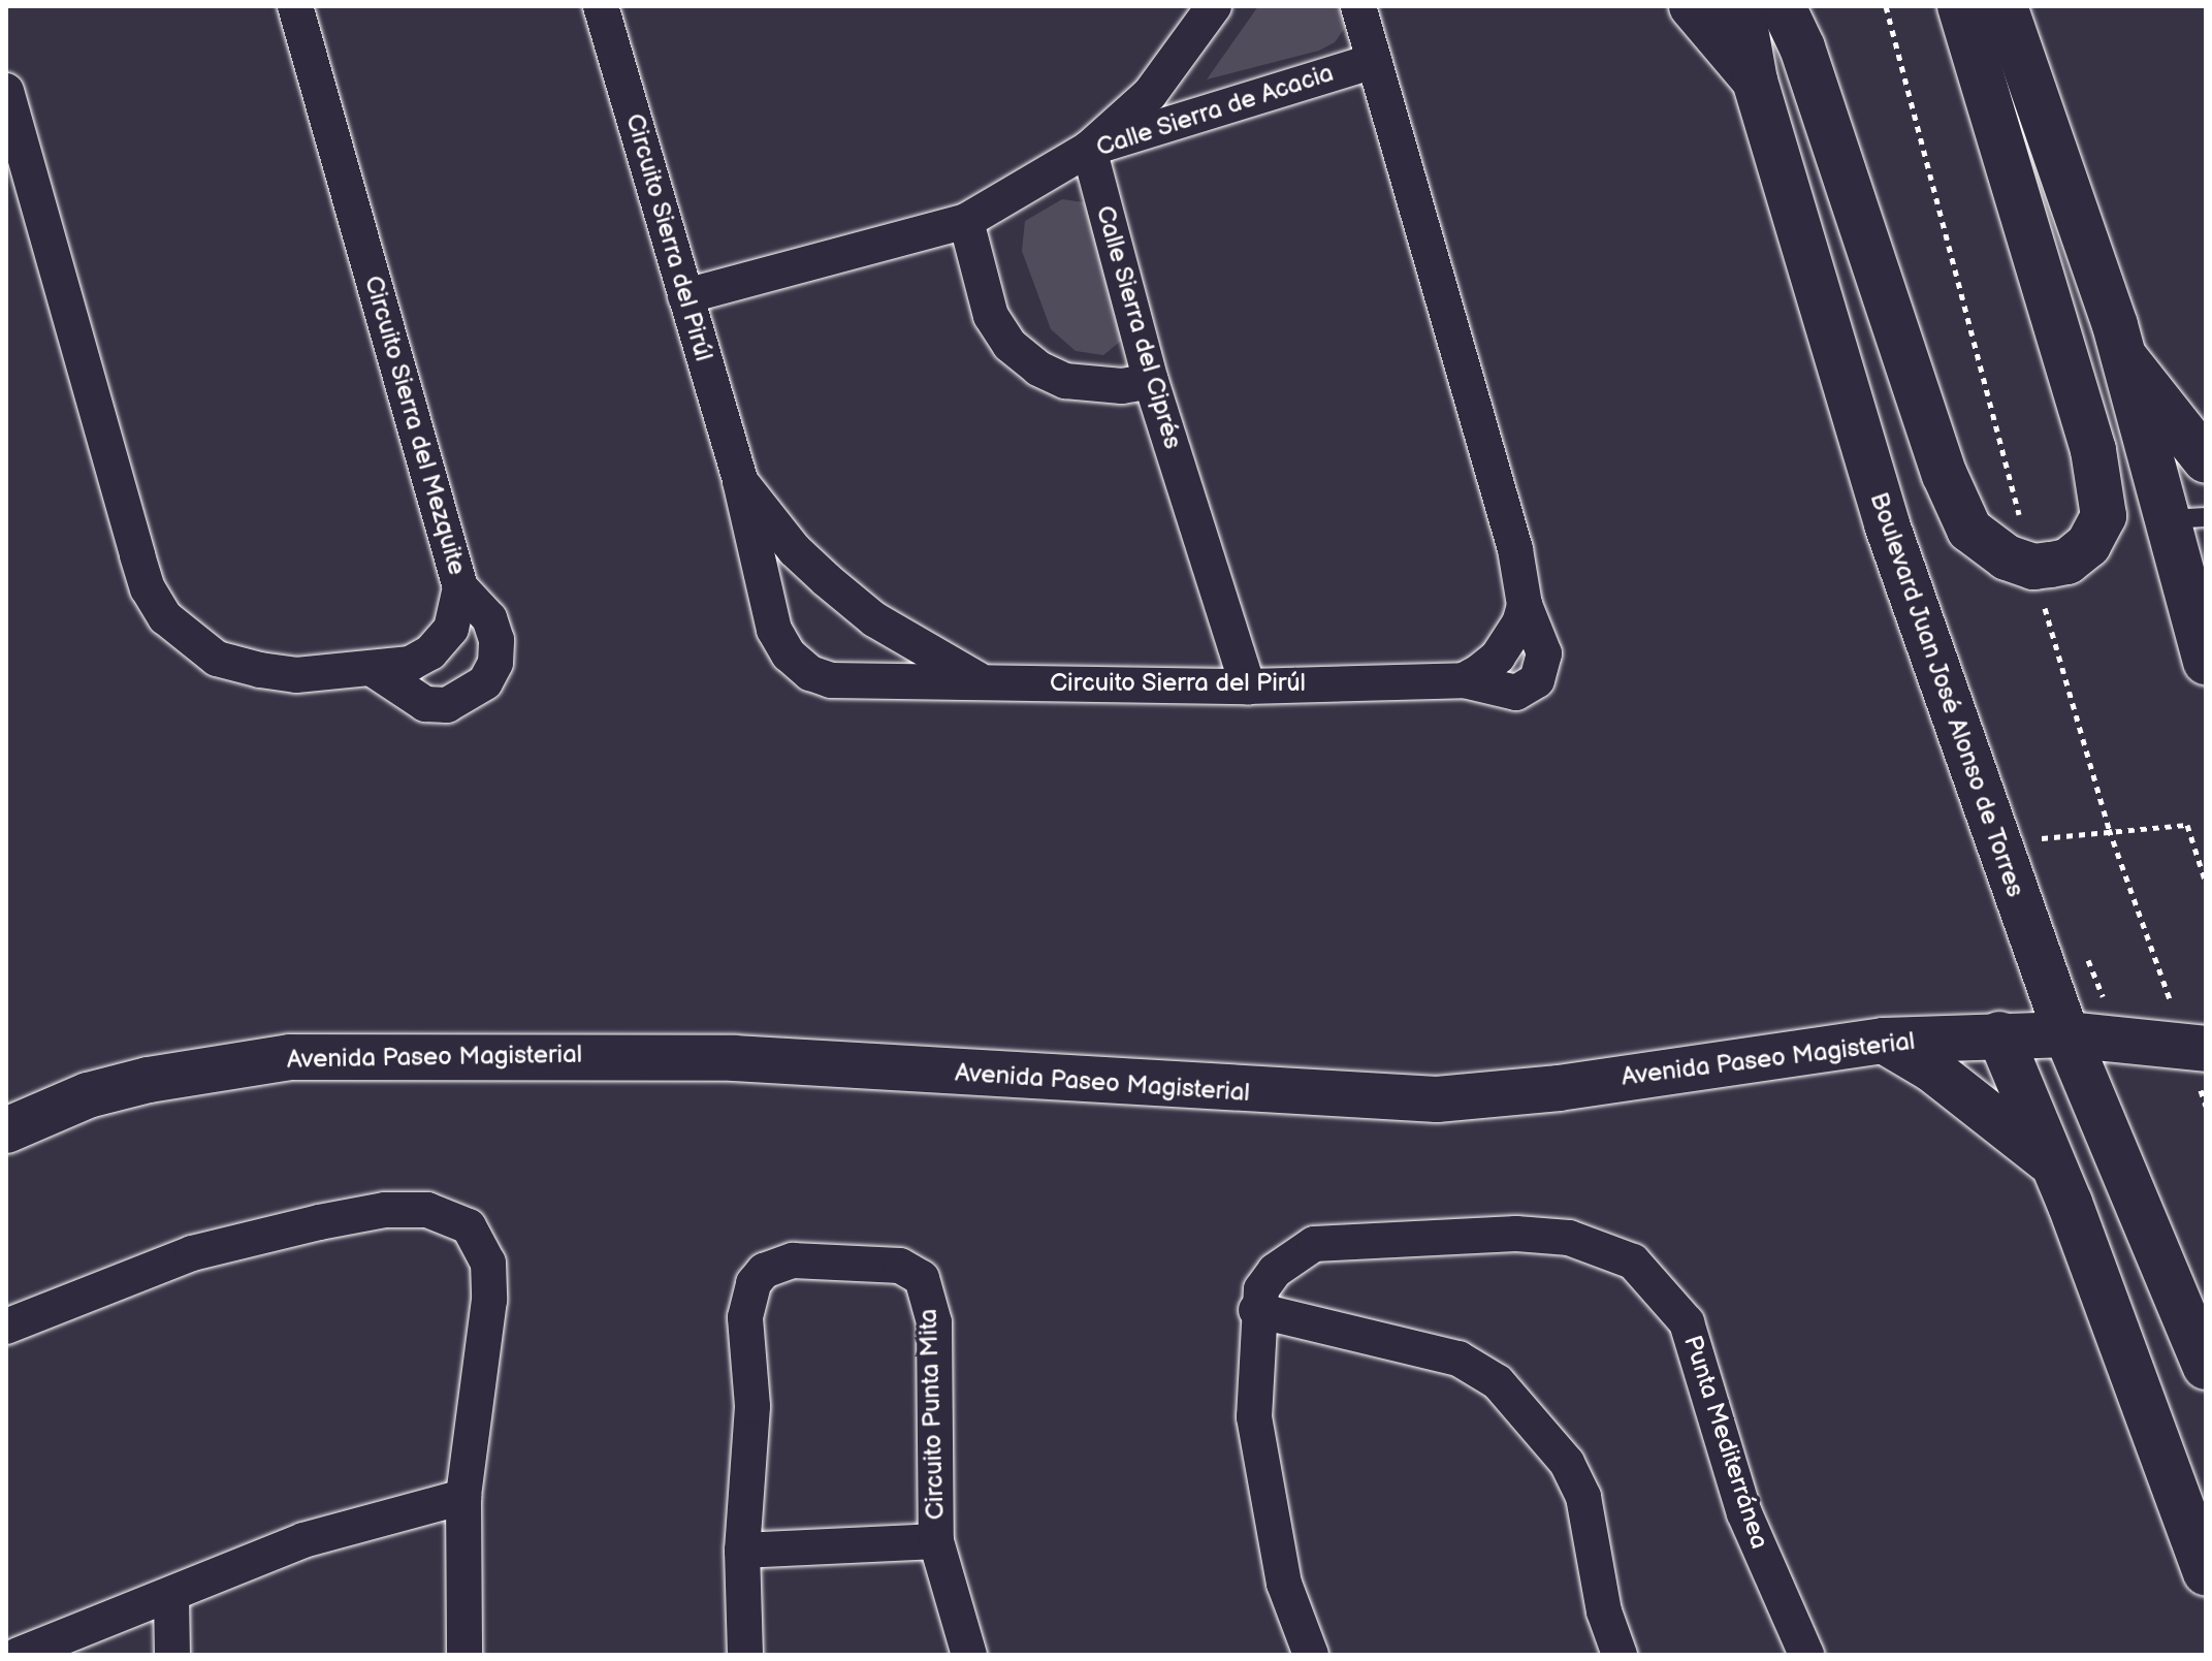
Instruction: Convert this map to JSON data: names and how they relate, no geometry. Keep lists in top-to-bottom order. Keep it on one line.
{"streets":{"main road":["Boulevard Juan José Alonso de Torres","Avenida Paseo Magisterial"],"street":["Calle Sierra de Acacia","Circuito Sierra del Pirúl","Calle Sierra del Ciprés","Circuito Sierra del Mezquite","Circuito Punta Mita","Punta Mediterránea"]},"crossings":[["Calle Sierra de Acacia","Circuito Sierra del Pirúl"],["Calle Sierra de Acacia","Calle Sierra del Ciprés"],["Circuito Sierra del Pirúl","Calle Sierra del Ciprés"],["Boulevard Juan José Alonso de Torres","Avenida Paseo Magisterial"]]}
